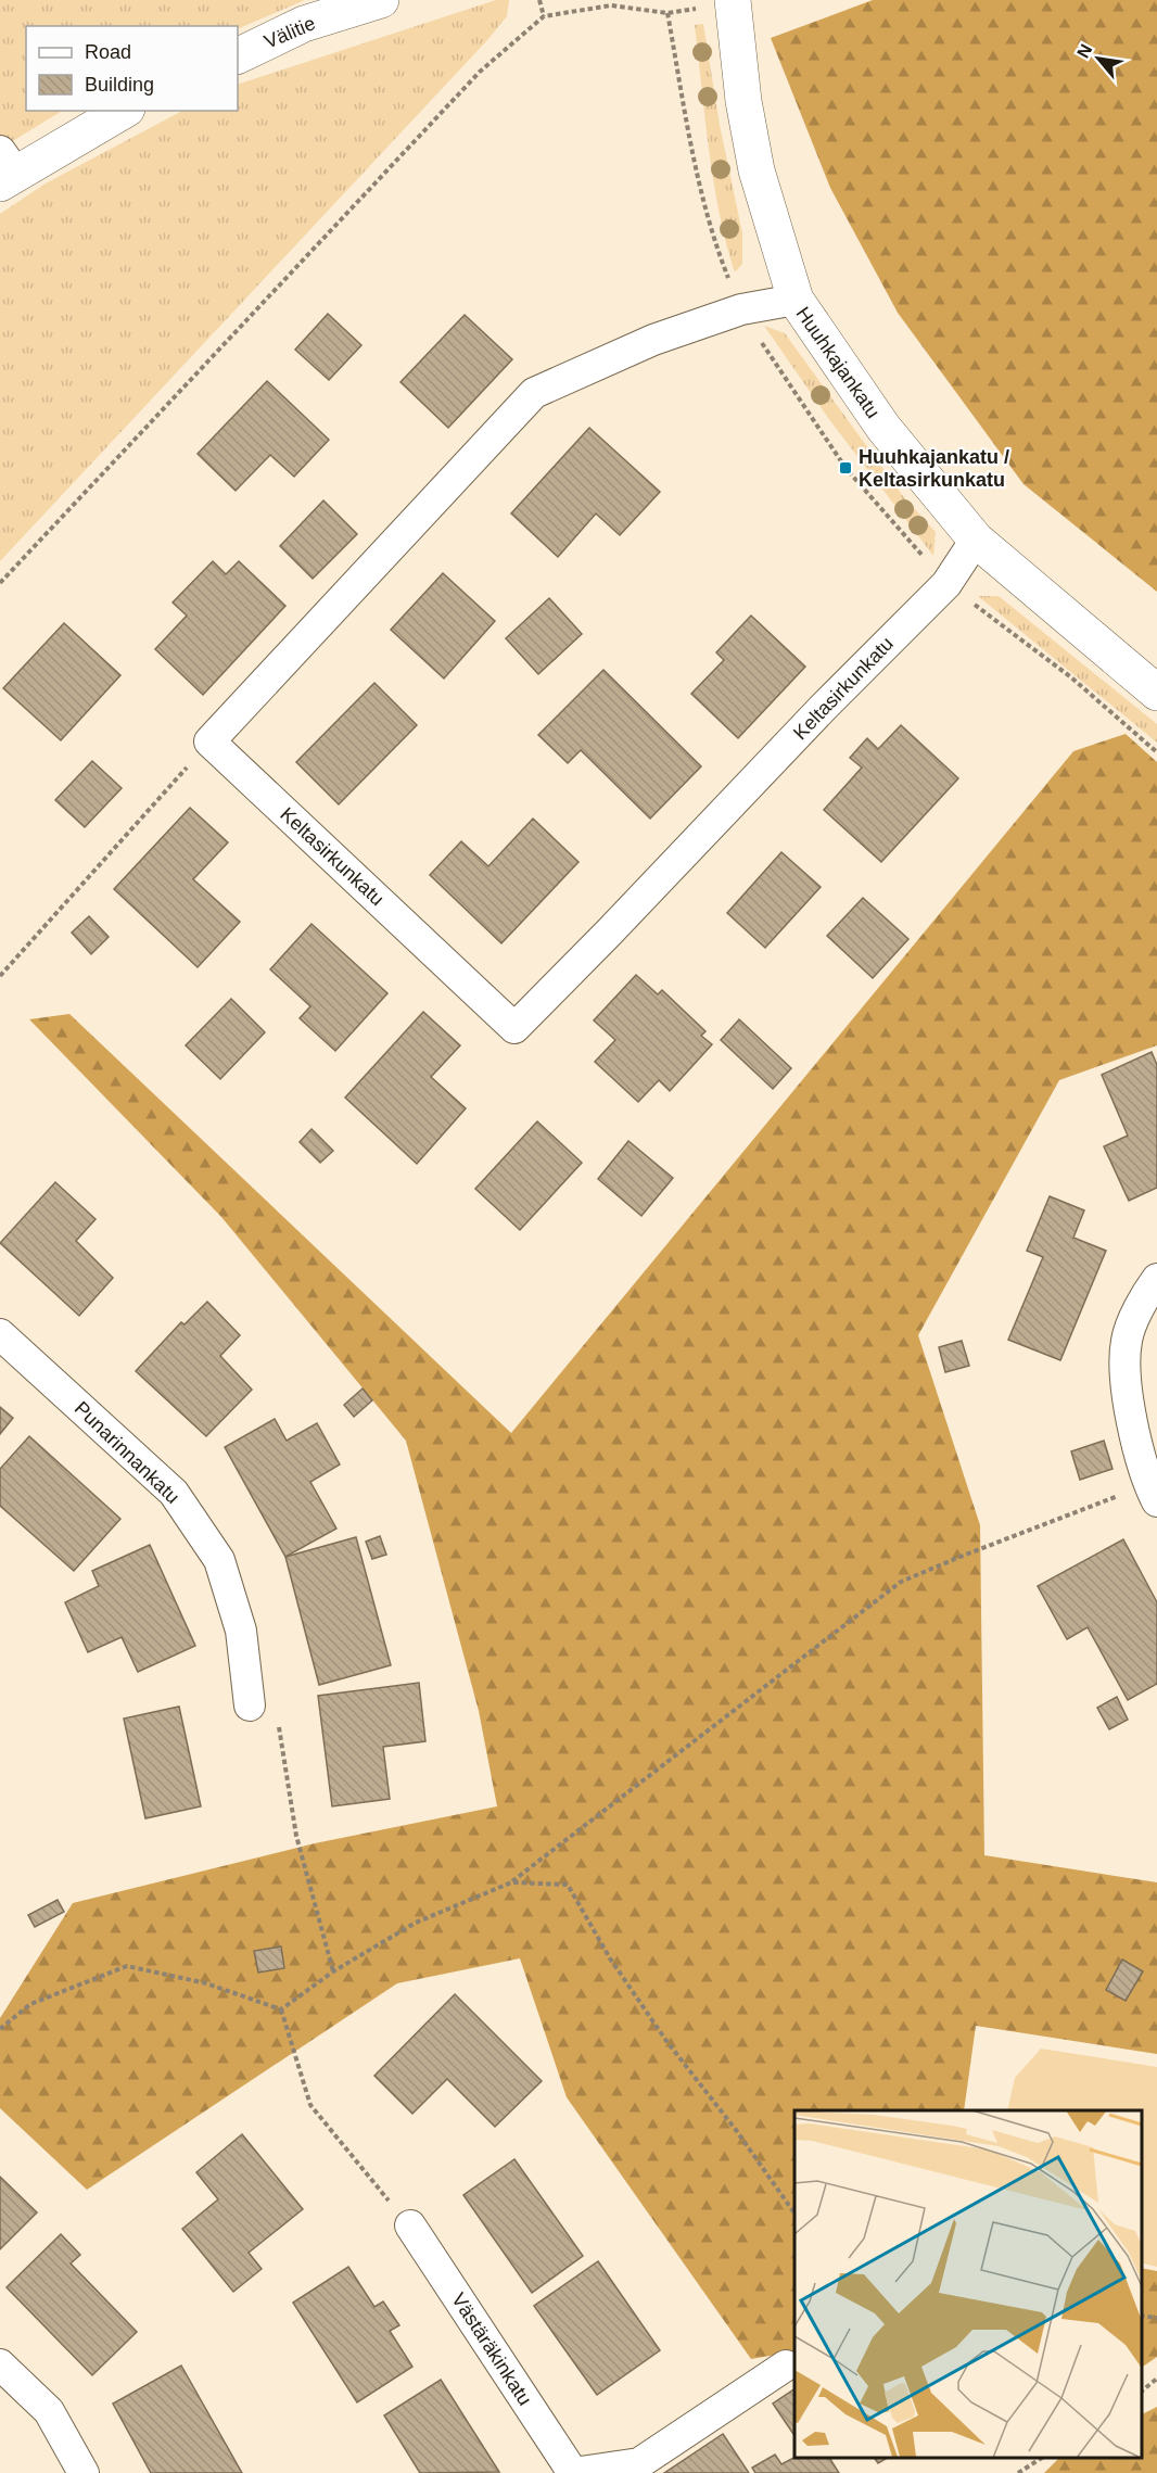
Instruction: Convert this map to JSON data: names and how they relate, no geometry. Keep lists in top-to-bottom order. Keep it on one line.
{"streets":{"street":["Välitie","Huuhkajankatu","Keltasirkunkatu","Punarinnankatu","Västäräkinkatu"]},"crossings":[["Huuhkajankatu","Keltasirkunkatu"]],"places":{"transit":["Huuhkajankatu / Keltasirkunkatu"]},"legend":["Road","Building"],"north":"top left"}
